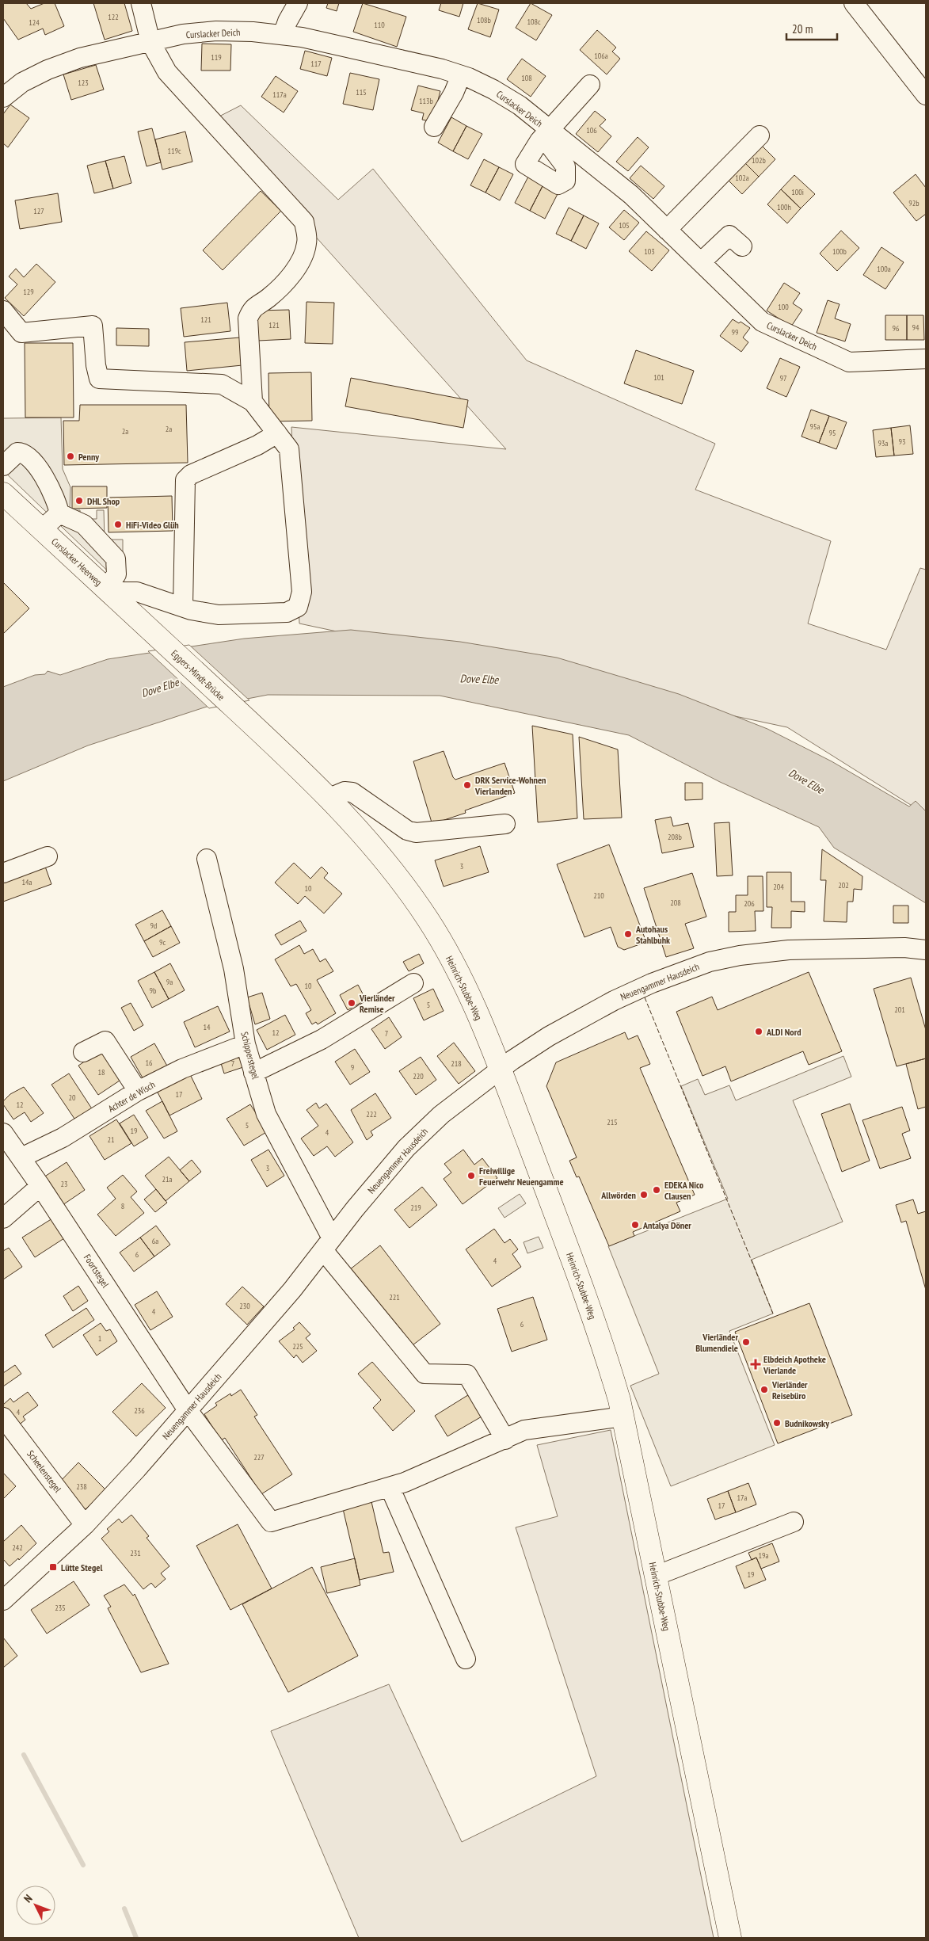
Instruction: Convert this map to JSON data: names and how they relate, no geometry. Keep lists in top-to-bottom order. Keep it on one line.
{"streets":{"main road":["Curslacker Heerweg","Eggers-Mindt-Brücke","Heinrich-Stubbe-Weg"],"street":["Curslacker Deich","Neuengammer Hausdeich","Schipperstegel","Achter de Wisch","Foortstegel","Scheelenstegel"]},"crossings":[["Curslacker Heerweg","Eggers-Mindt-Brücke"],["Eggers-Mindt-Brücke","Heinrich-Stubbe-Weg"],["Neuengammer Hausdeich","Heinrich-Stubbe-Weg"],["Neuengammer Hausdeich","Schipperstegel"],["Neuengammer Hausdeich","Foortstegel"],["Neuengammer Hausdeich","Scheelenstegel"],["Schipperstegel","Achter de Wisch"],["Achter de Wisch","Foortstegel"]],"water":["Dove Elbe"],"places":{"other":["Penny","DHL Shop","HiFi-Video Glüh","DRK Service-Wohnen Vierlanden","Autohaus Stahlbuhk","Vierländer Remise","ALDI Nord","Freiwillige Feuerwehr Neuengamme","EDEKA Nico Clausen","Allwörden","Antalya Döner","Vierländer Blumendiele","Vierländer Reisebüro","Budnikowsky"],"health":["Elbdeich Apotheke Vierlande"],"transit":["Lütte Stegel"]},"house_numbers":["122","108b","108c","124","110","106a","119","117","108","123","115","117a","113b","106","119c","102b","102a","100i","92b","100h","127","105","103","100b","100a","129","100","121","121","94","96","99","101","97","95a","2a","2a","95","93","93a","208b","3","14a","202","204","10","210","208","206","9d","9c","9a","10","9b","5","201","14","12","7","16","7","218","9","18","220","17","20","12","222","215","5","19","4","21","3","21a","23","8","219","6a","6","4","221","230","4","6","1","225","236","4","227","238","17a","17","242","231","19a","19","235"],"scale_bar":"20 m","north":"top left"}
